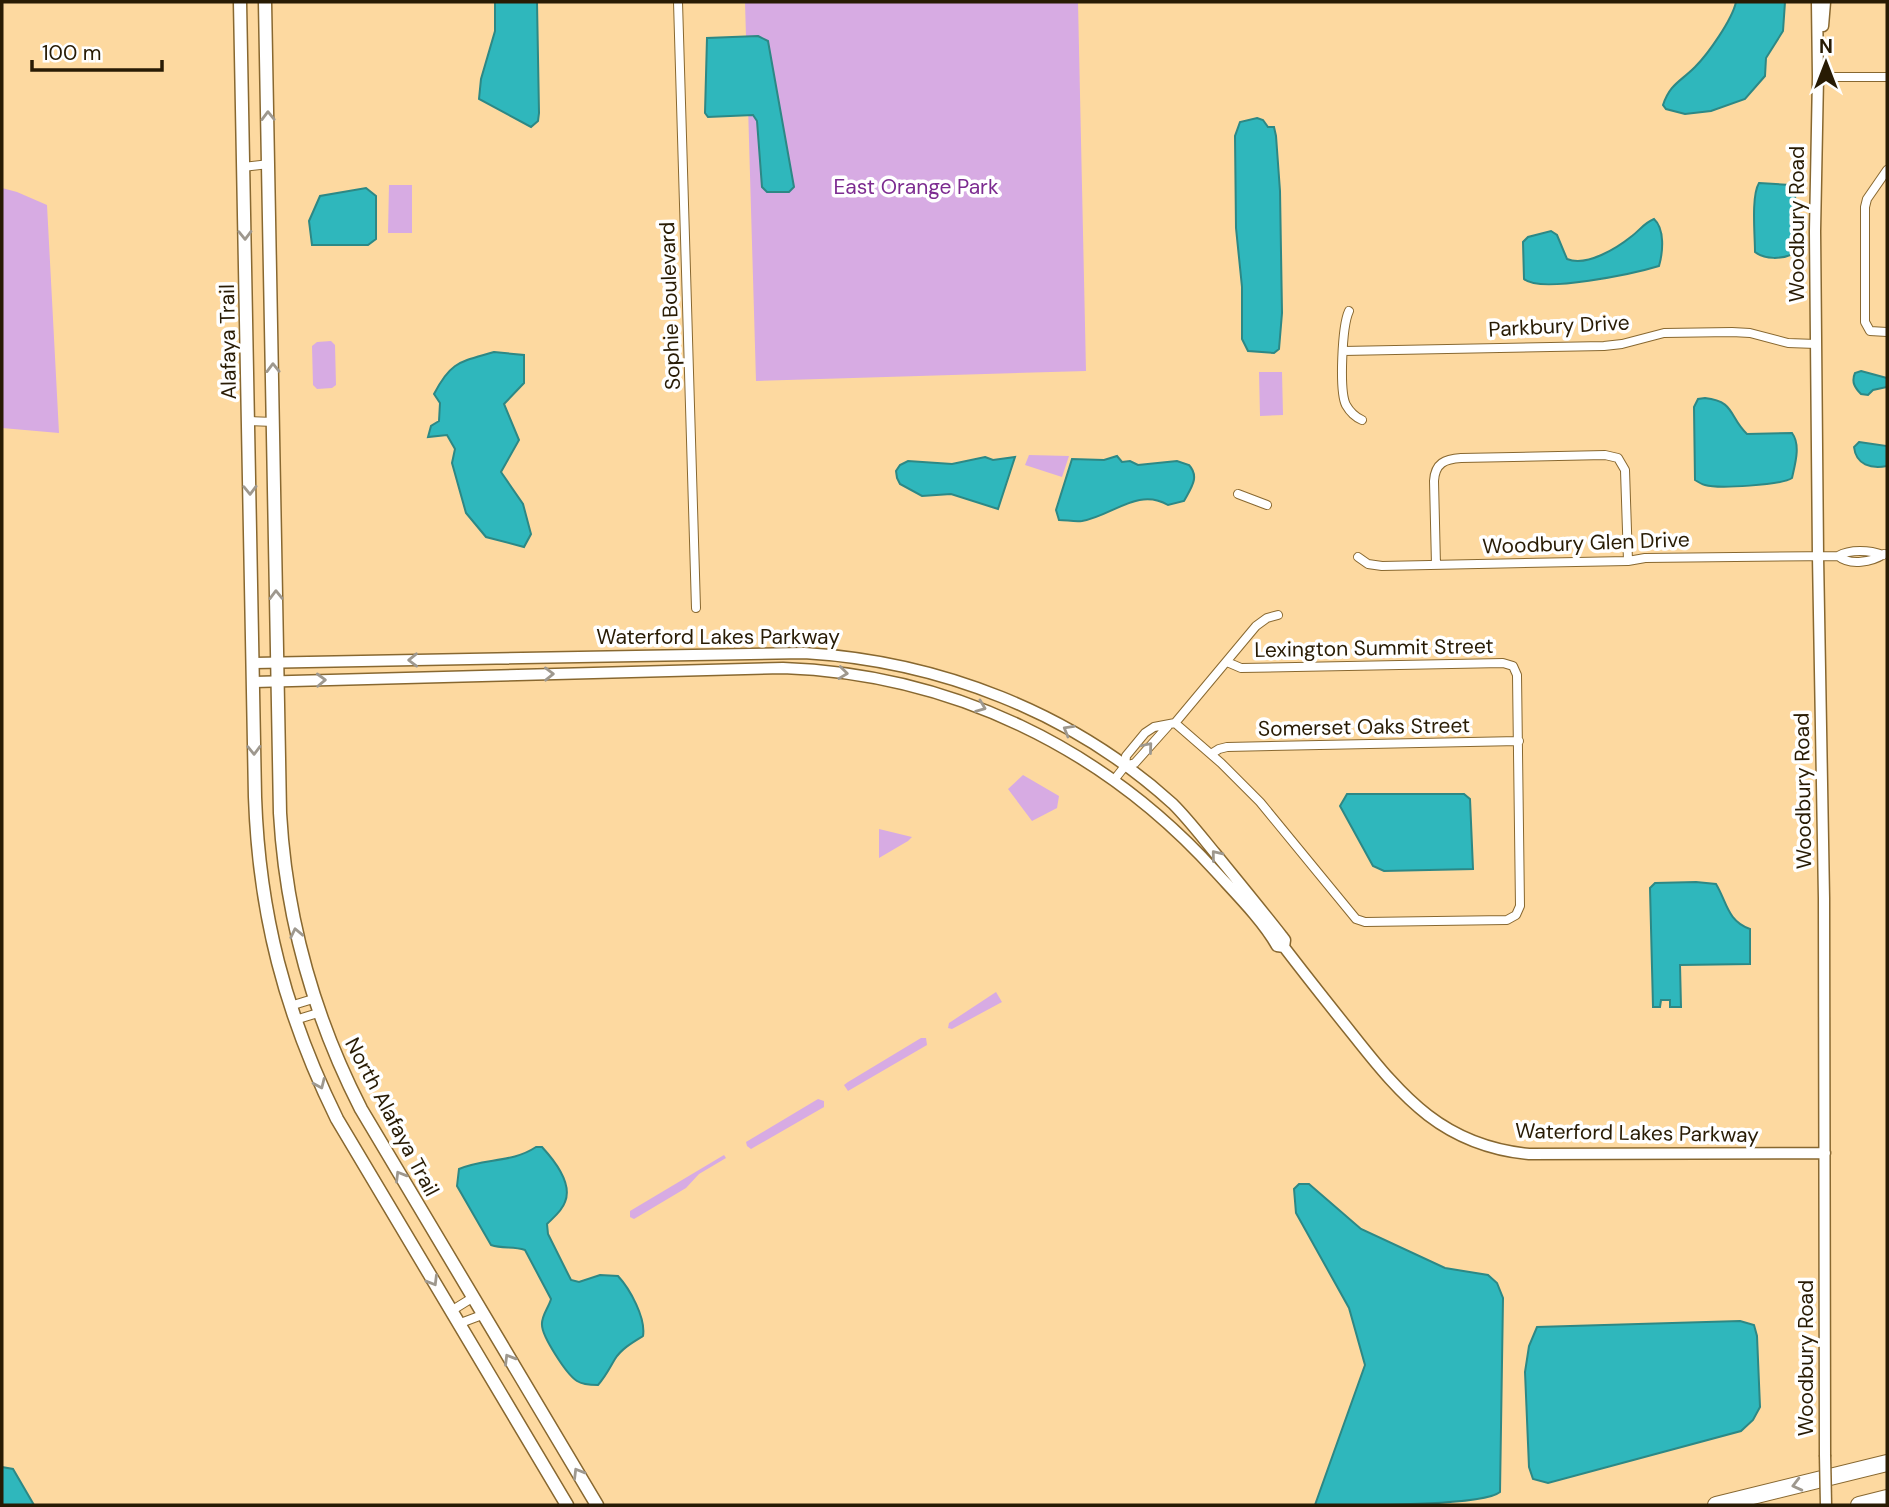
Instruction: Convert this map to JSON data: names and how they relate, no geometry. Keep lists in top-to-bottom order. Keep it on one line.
{"streets":{"main road":["Alafaya Trail","North Alafaya Trail"],"street":["Woodbury Road","Sophie Boulevard","Parkbury Drive","Woodbury Glen Drive","Waterford Lakes Parkway","Lexington Summit Street","Somerset Oaks Street"]},"crossings":[["Woodbury Road","Parkbury Drive"],["Woodbury Road","Woodbury Glen Drive"],["Woodbury Road","Waterford Lakes Parkway"],["Alafaya Trail","Waterford Lakes Parkway"],["Alafaya Trail","North Alafaya Trail"],["Waterford Lakes Parkway","North Alafaya Trail"],["Lexington Summit Street","Somerset Oaks Street"]],"parks":["East Orange Park"],"scale_bar":"100 m","north":"top"}
